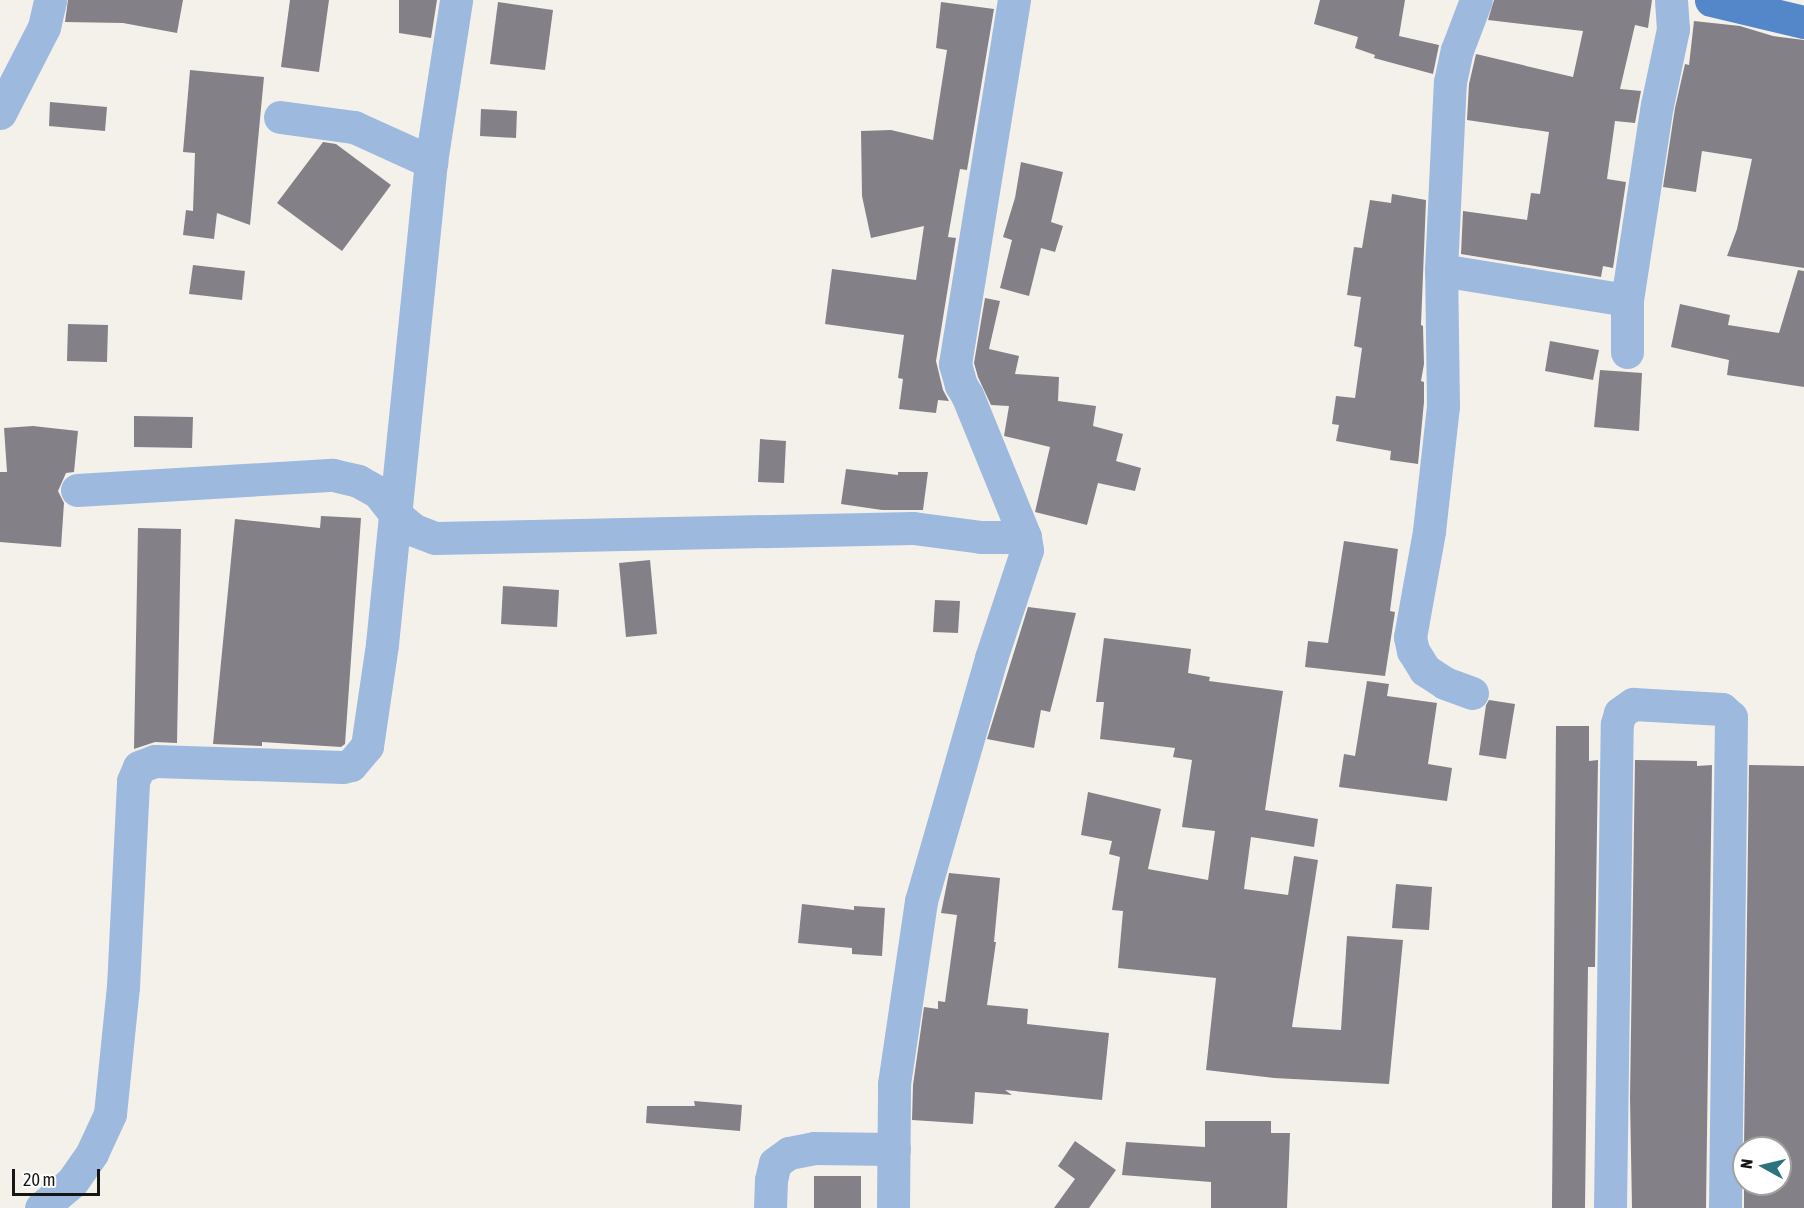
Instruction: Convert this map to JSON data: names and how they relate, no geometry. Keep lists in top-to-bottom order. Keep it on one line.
{"scale_bar":"20 m","north":"left"}
